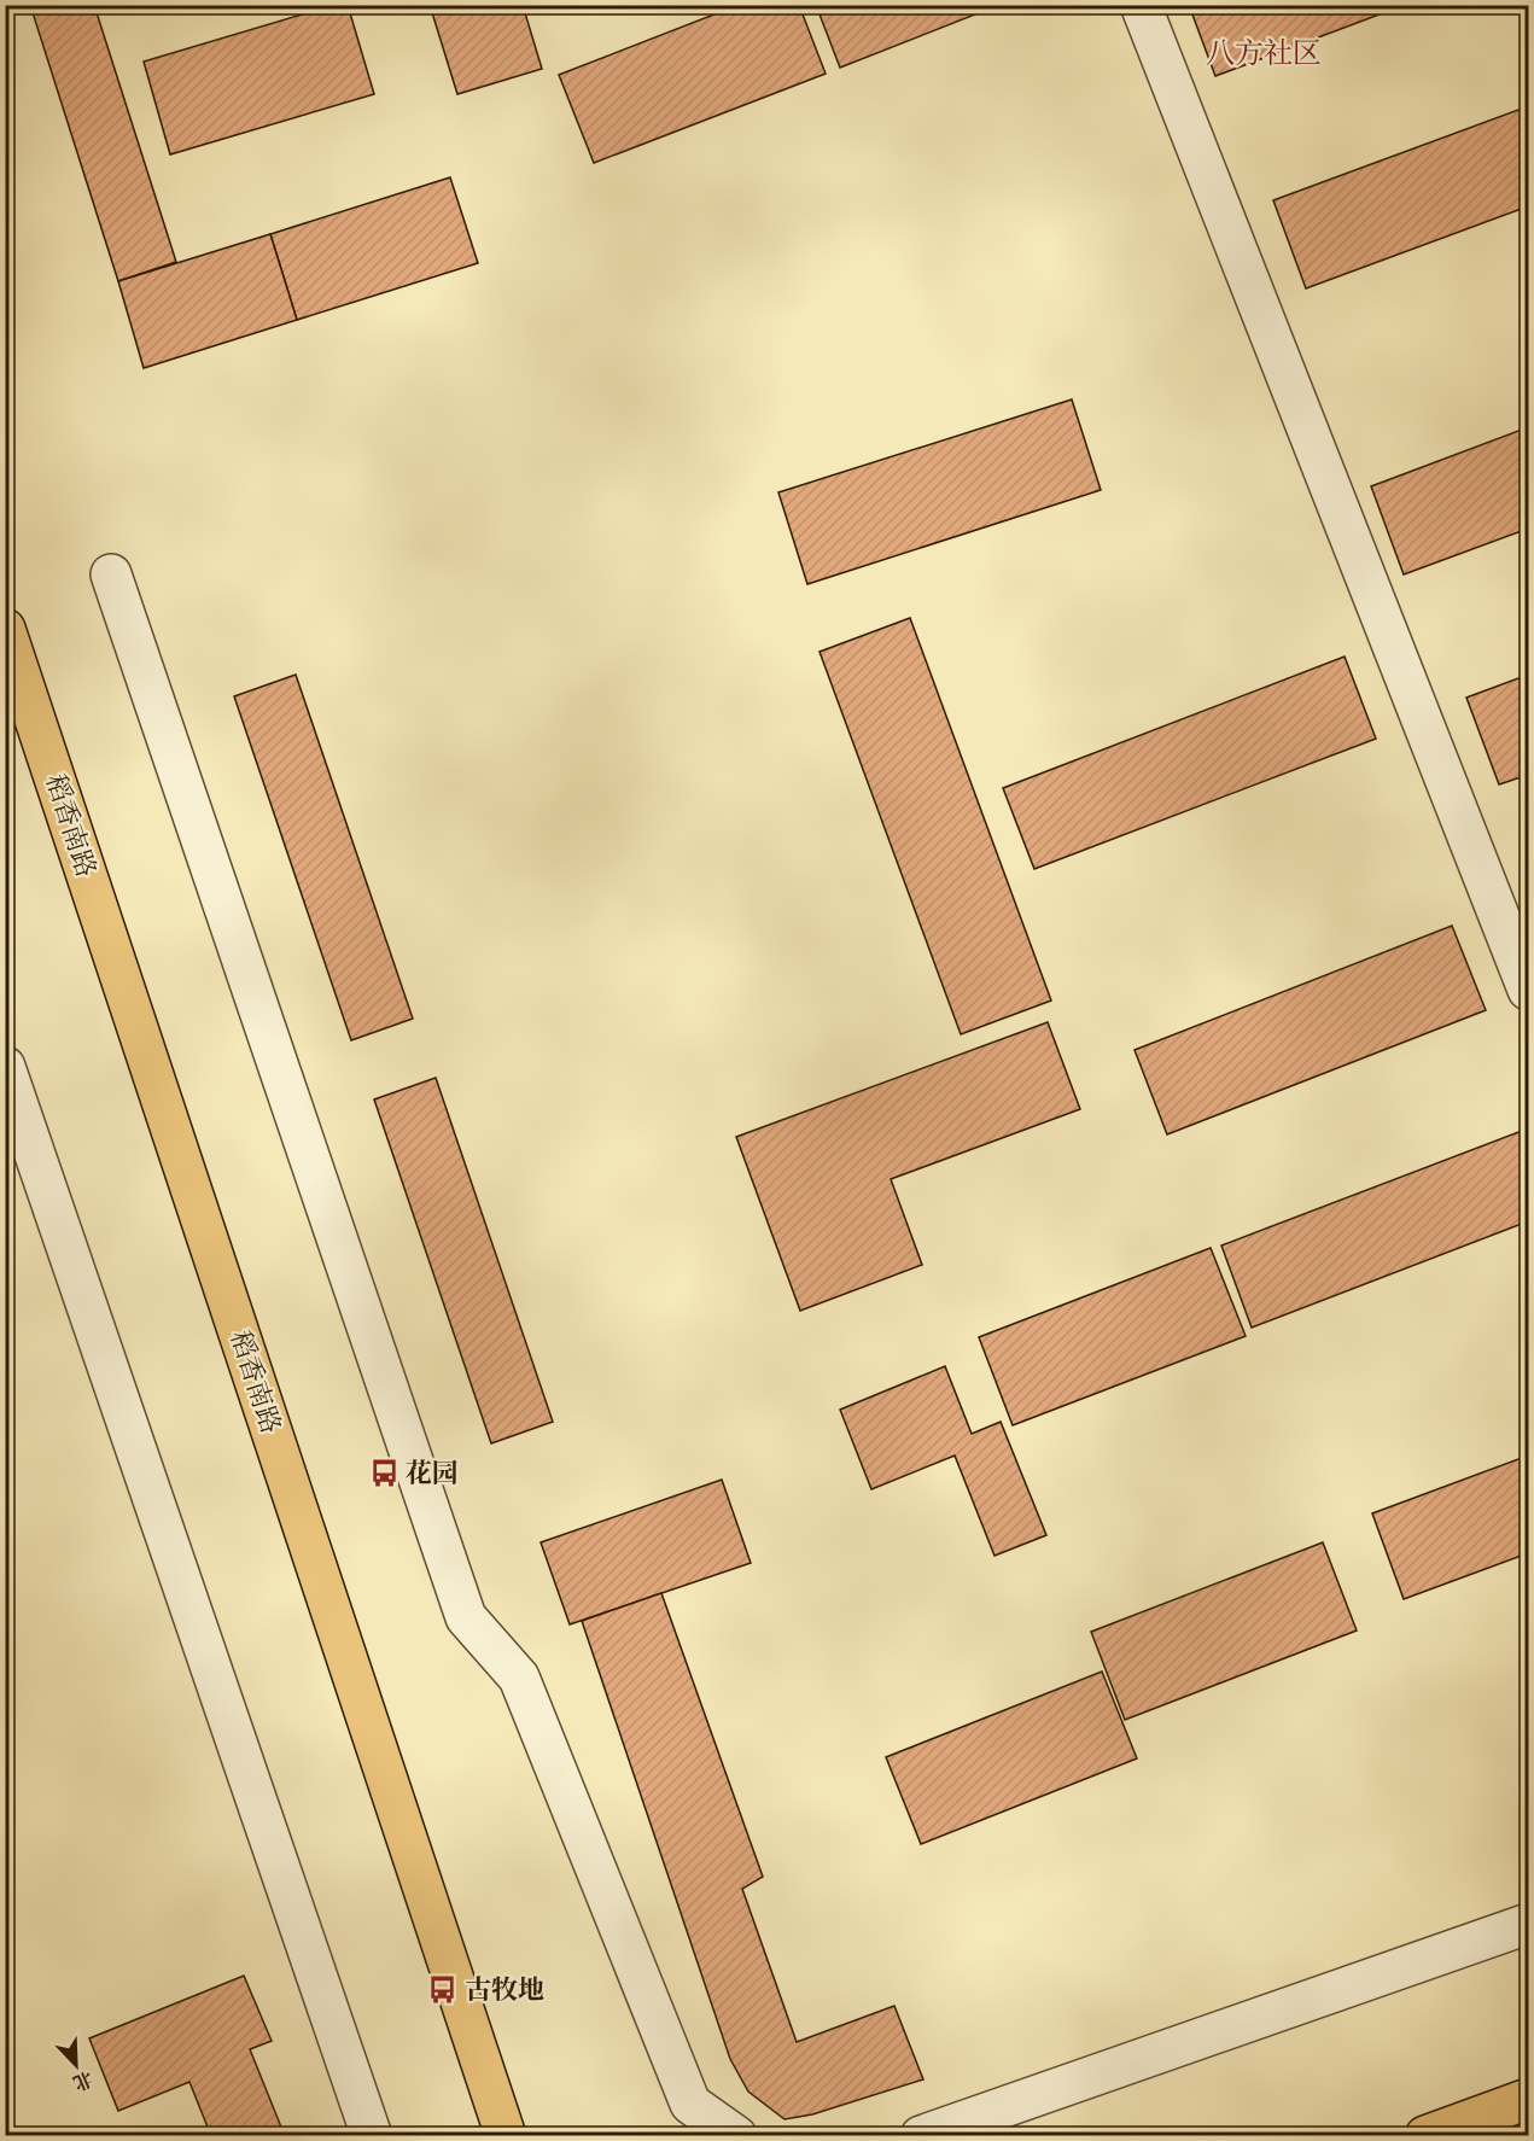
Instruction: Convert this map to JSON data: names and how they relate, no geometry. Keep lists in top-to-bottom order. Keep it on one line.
{"streets":{"main road":["稻香南路"]},"districts":["八方社区"],"places":{"bus stop":["花园","古牧地"]},"north":"bottom right"}
